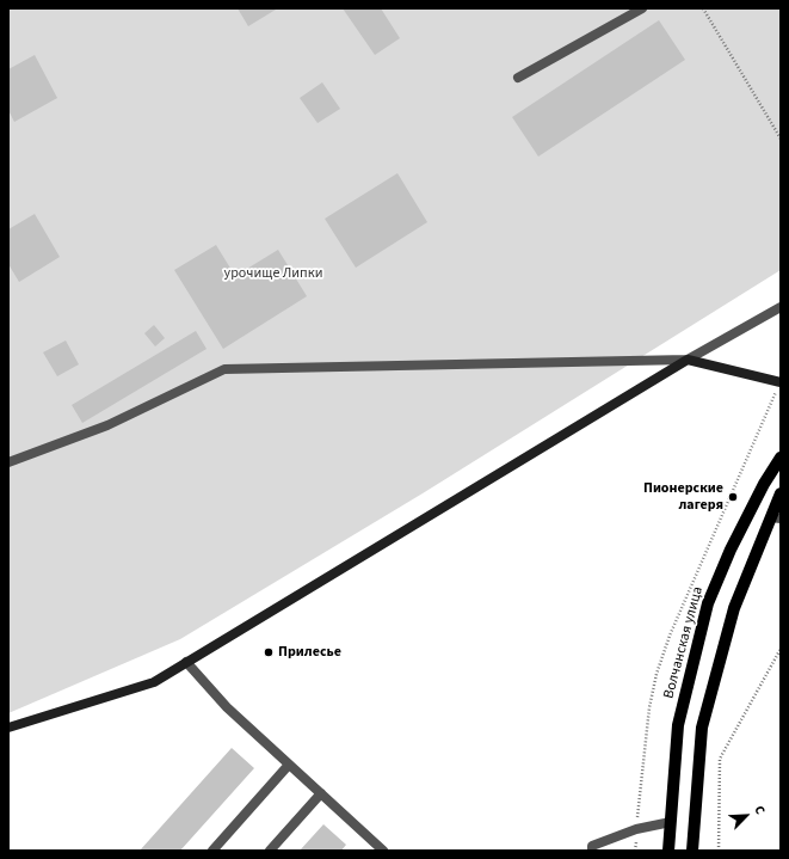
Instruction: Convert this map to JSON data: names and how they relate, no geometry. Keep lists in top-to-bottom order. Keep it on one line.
{"streets":{"main road":["Волчанская улица"]},"parks":["урочище Липки"],"places":["Пионерские лагеря","Прилесье"],"north":"top right"}
